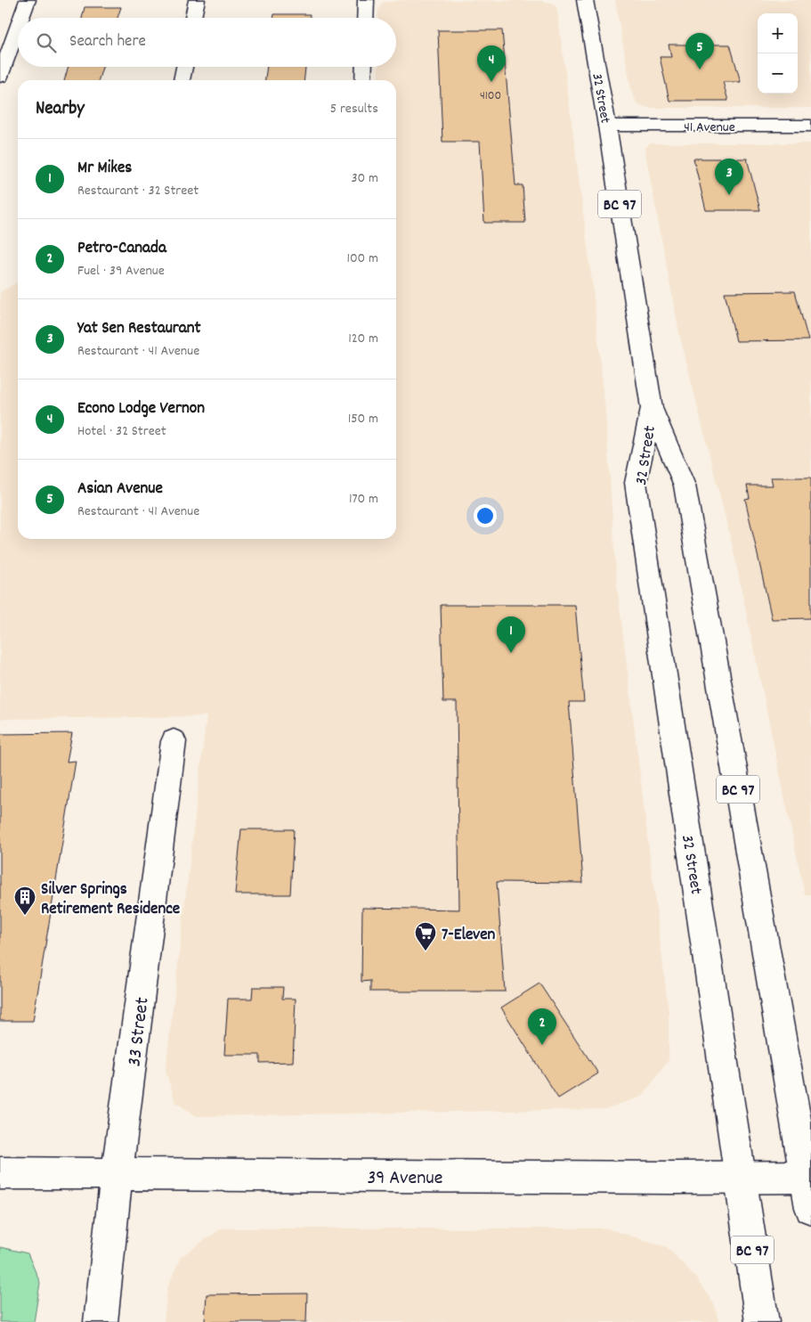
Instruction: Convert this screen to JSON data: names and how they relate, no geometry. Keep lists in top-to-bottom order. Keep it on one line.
{"streets":{"main road":["32 Street","41 Avenue","BC 97","33 Street","39 Avenue"]},"crossings":[["32 Street","41 Avenue"],["32 Street","39 Avenue"],["33 Street","39 Avenue"]],"places":{"building":["Silver Springs Retirement Residence"],"supermarket":["7-Eleven"]},"house_numbers":["4100"],"page":{"map_buttons":["+","−"],"search":"Search here","pins":["5","4","3","1","2"],"heading":["Nearby","5 results"],"list":[{"mark":"1","name":"Mr Mikes","note":"Restaurant · 32 Street","value":"30 m"},{"mark":"2","name":"Petro-Canada","note":"Fuel · 39 Avenue","value":"100 m"},{"mark":"3","name":"Yat Sen Restaurant","note":"Restaurant · 41 Avenue","value":"120 m"},{"mark":"4","name":"Econo Lodge Vernon","note":"Hotel · 32 Street","value":"150 m"},{"mark":"5","name":"Asian Avenue","note":"Restaurant · 41 Avenue","value":"170 m"}]}}
